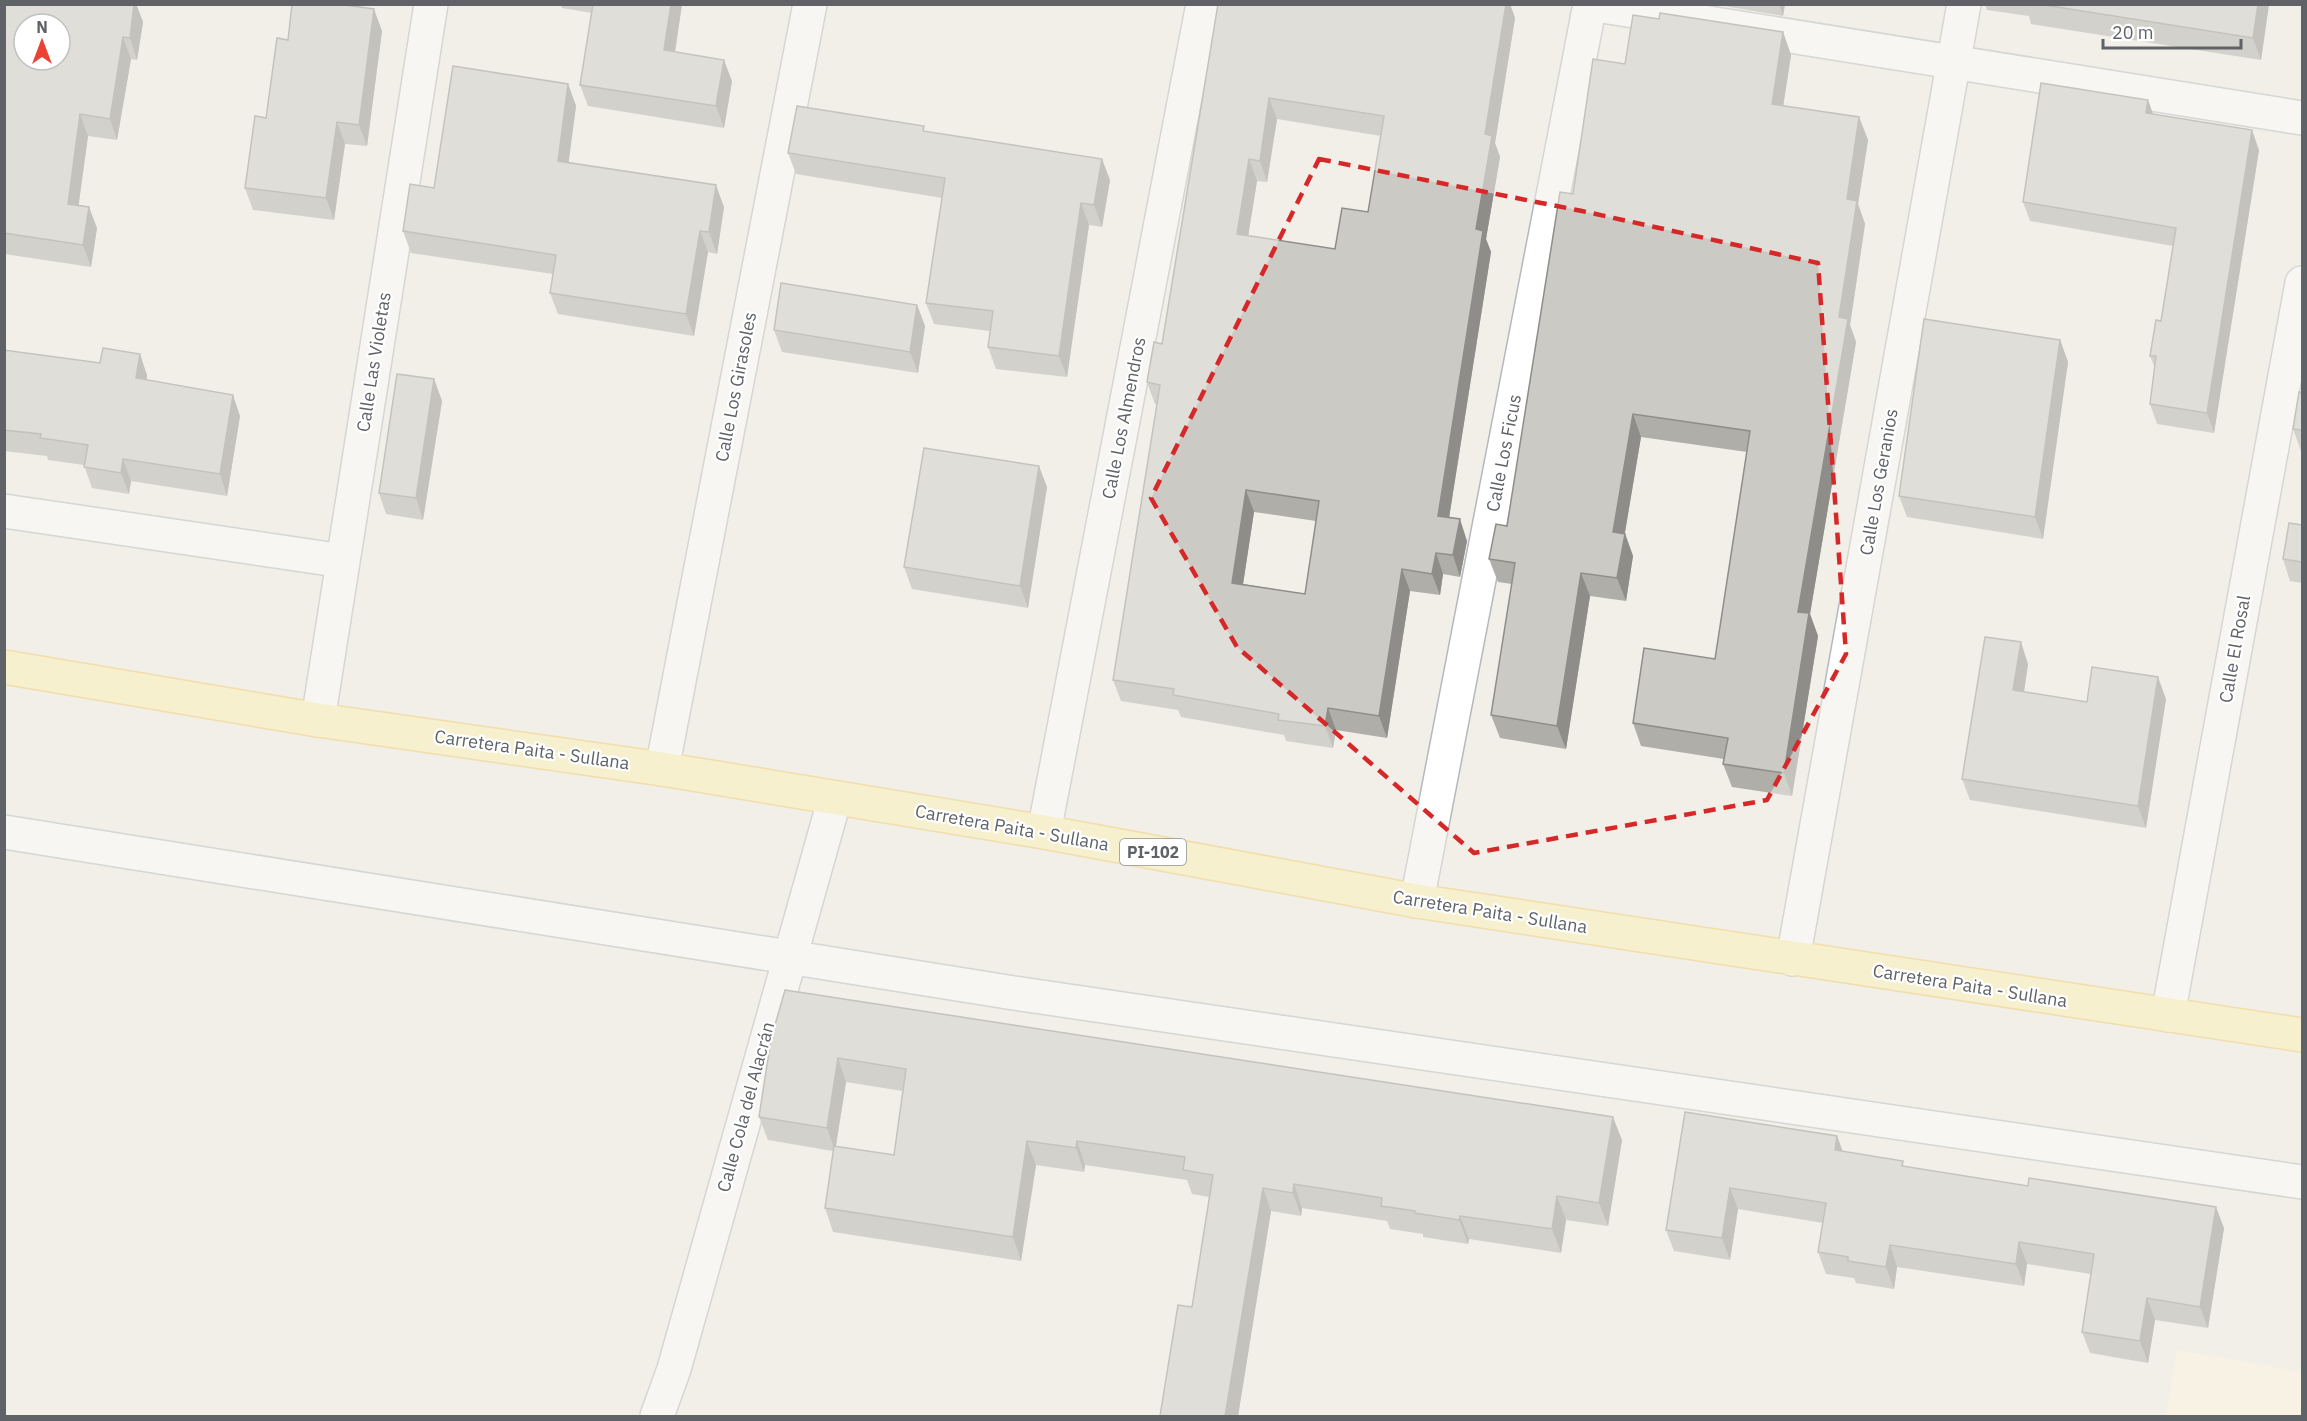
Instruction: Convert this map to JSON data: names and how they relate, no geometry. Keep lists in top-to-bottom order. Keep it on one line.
{"streets":{"main road":["Carretera Paita - Sullana","PI-102"],"street":["Calle Las Violetas","Calle Los Girasoles","Calle Los Almendros","Calle Los Ficus","Calle Los Geranios","Calle El Rosal","Calle Cola del Alacrán"]},"crossings":[["Calle Las Violetas","Carretera Paita - Sullana"],["Calle Los Girasoles","Carretera Paita - Sullana"],["Calle Los Almendros","Carretera Paita - Sullana"],["Calle Los Ficus","Carretera Paita - Sullana"],["Calle Los Geranios","Carretera Paita - Sullana"],["Calle El Rosal","Carretera Paita - Sullana"],["Carretera Paita - Sullana","Calle Cola del Alacrán"]],"scale_bar":"20 m","north":"top"}
